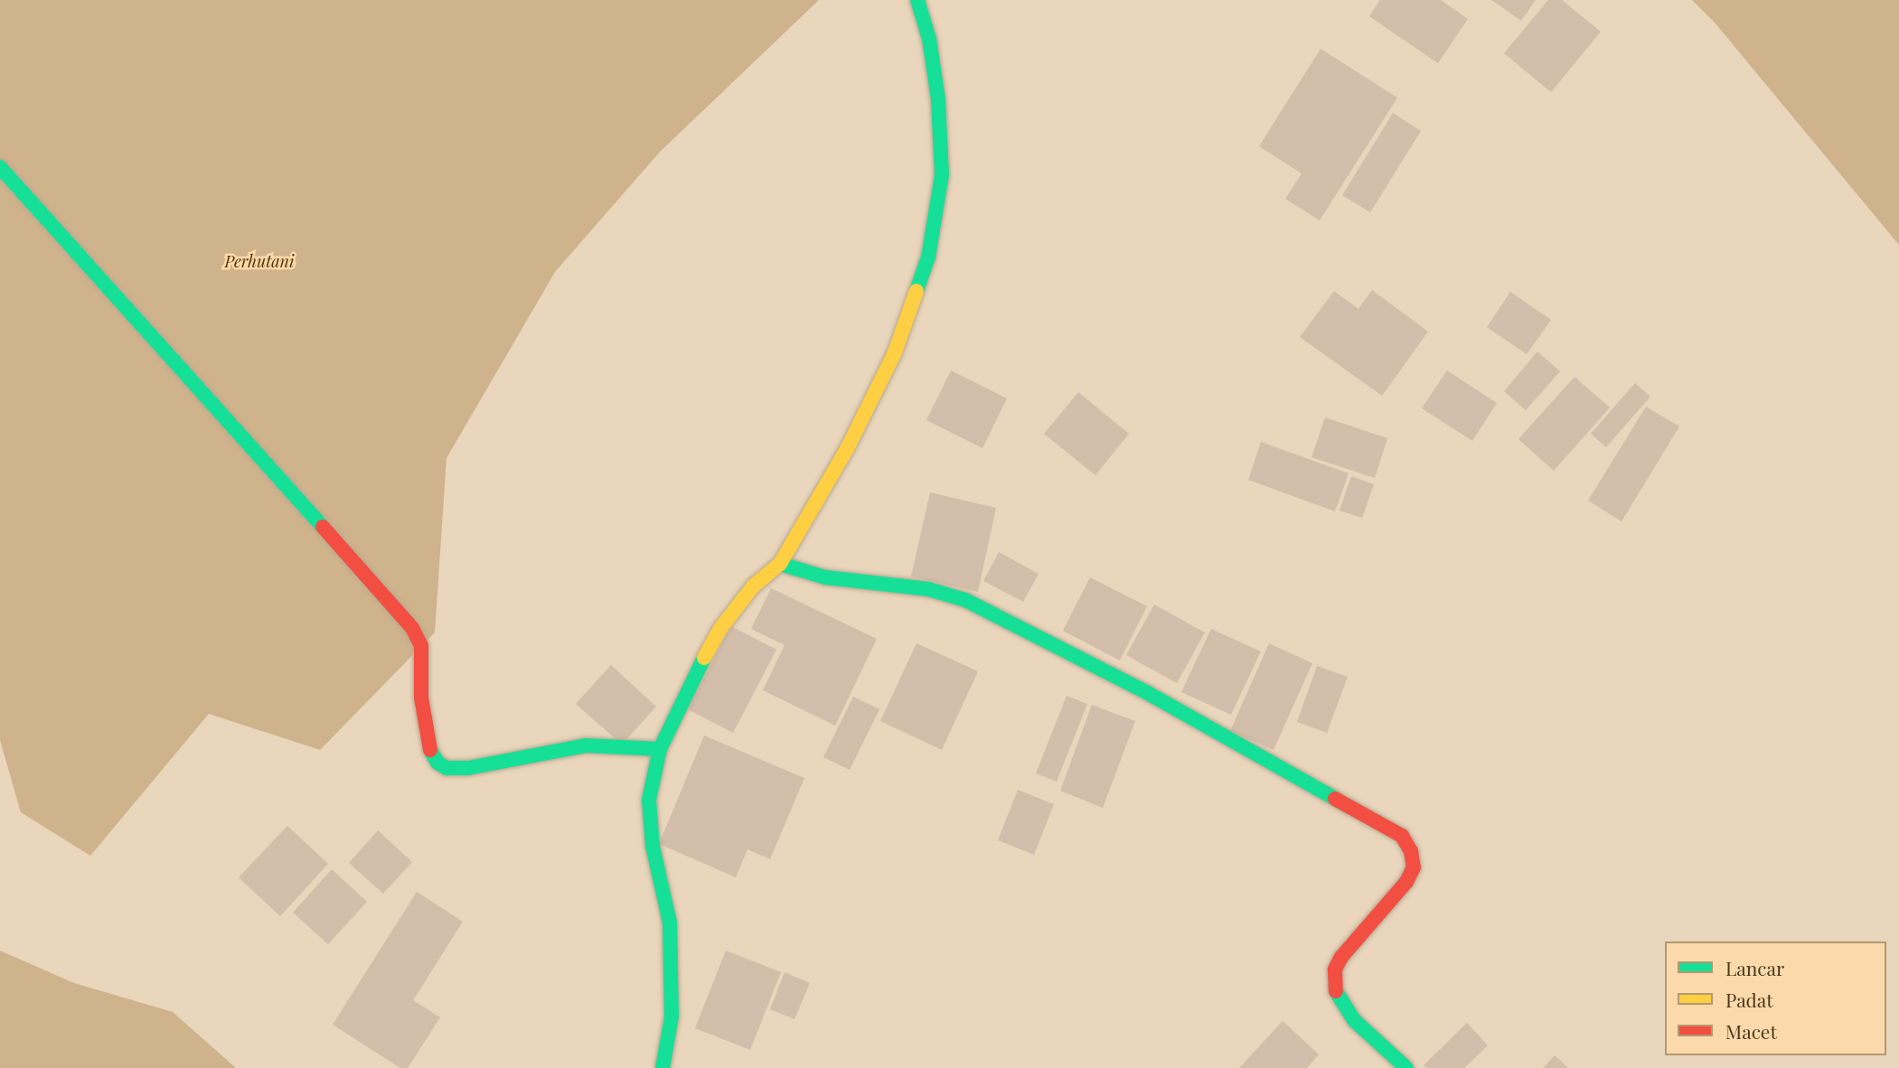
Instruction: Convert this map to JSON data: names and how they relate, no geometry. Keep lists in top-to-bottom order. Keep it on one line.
{"parks":["Perhutani"],"legend":["Lancar","Padat","Macet"]}
